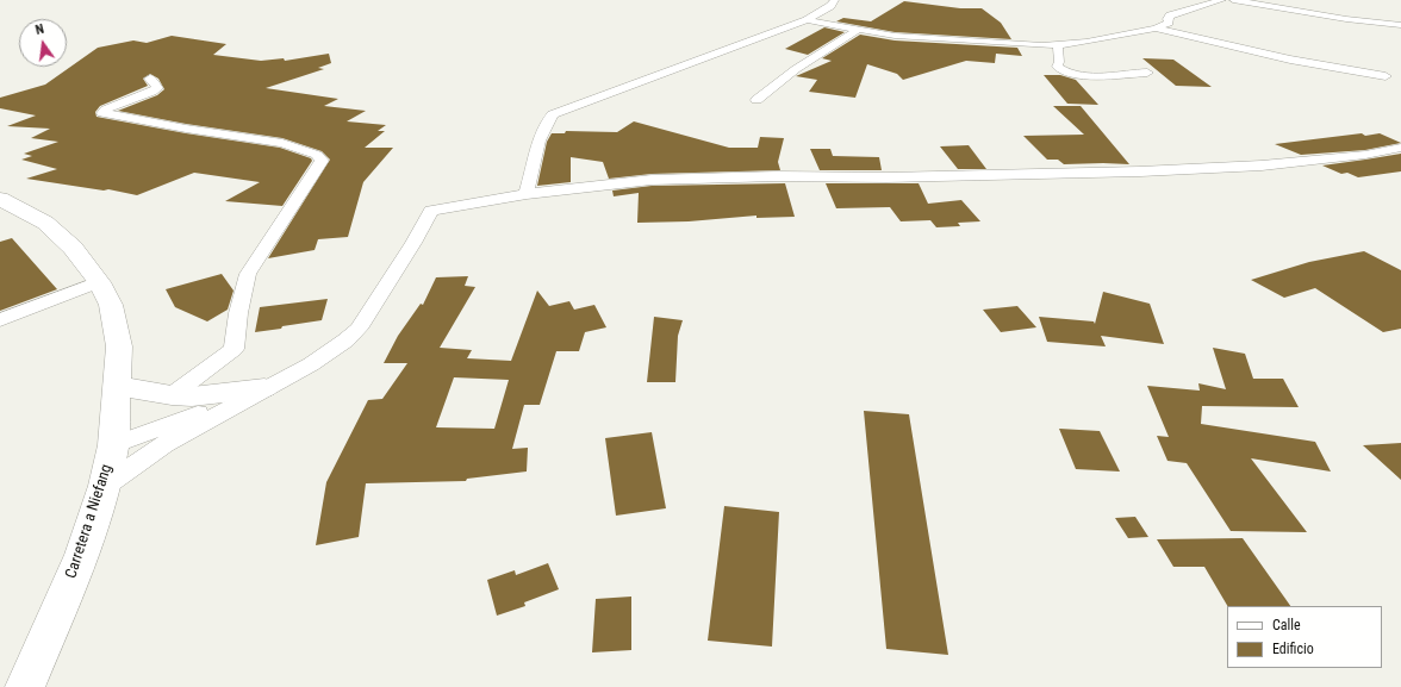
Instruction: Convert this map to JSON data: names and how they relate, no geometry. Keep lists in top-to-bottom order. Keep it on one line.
{"streets":{"main road":["Carretera a Niefang"]},"legend":["Calle","Edificio"],"north":"top"}
